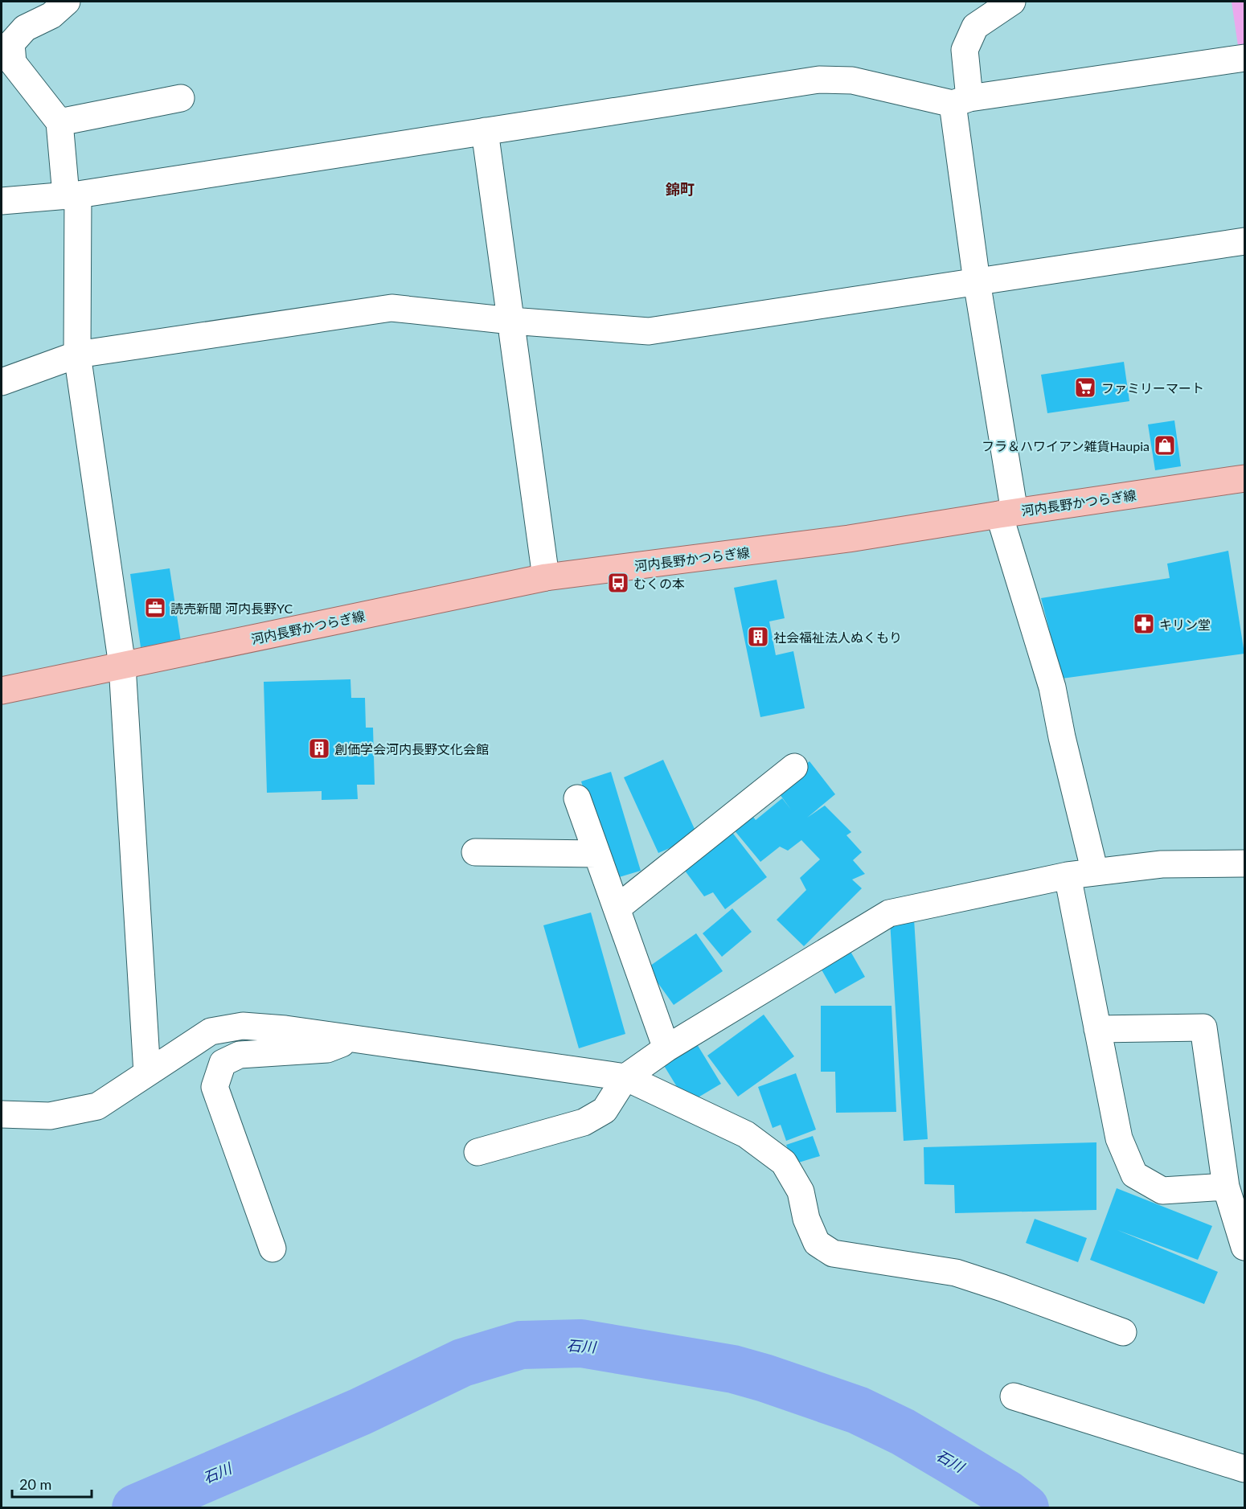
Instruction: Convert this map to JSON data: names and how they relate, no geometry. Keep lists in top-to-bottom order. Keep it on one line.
{"streets":{"main road":["河内長野かつらぎ線"]},"districts":["錦町"],"water":["石川"],"places":{"supermarket":["ファミリーマート"],"shop":["フラ＆ハワイアン雑貨Haupia"],"bus stop":["むくの本"],"office":["読売新聞 河内長野YC"],"pharmacy":["キリン堂"],"building":["社会福祉法人ぬくもり","創価学会河内長野文化会館"]},"scale_bar":"20 m"}
